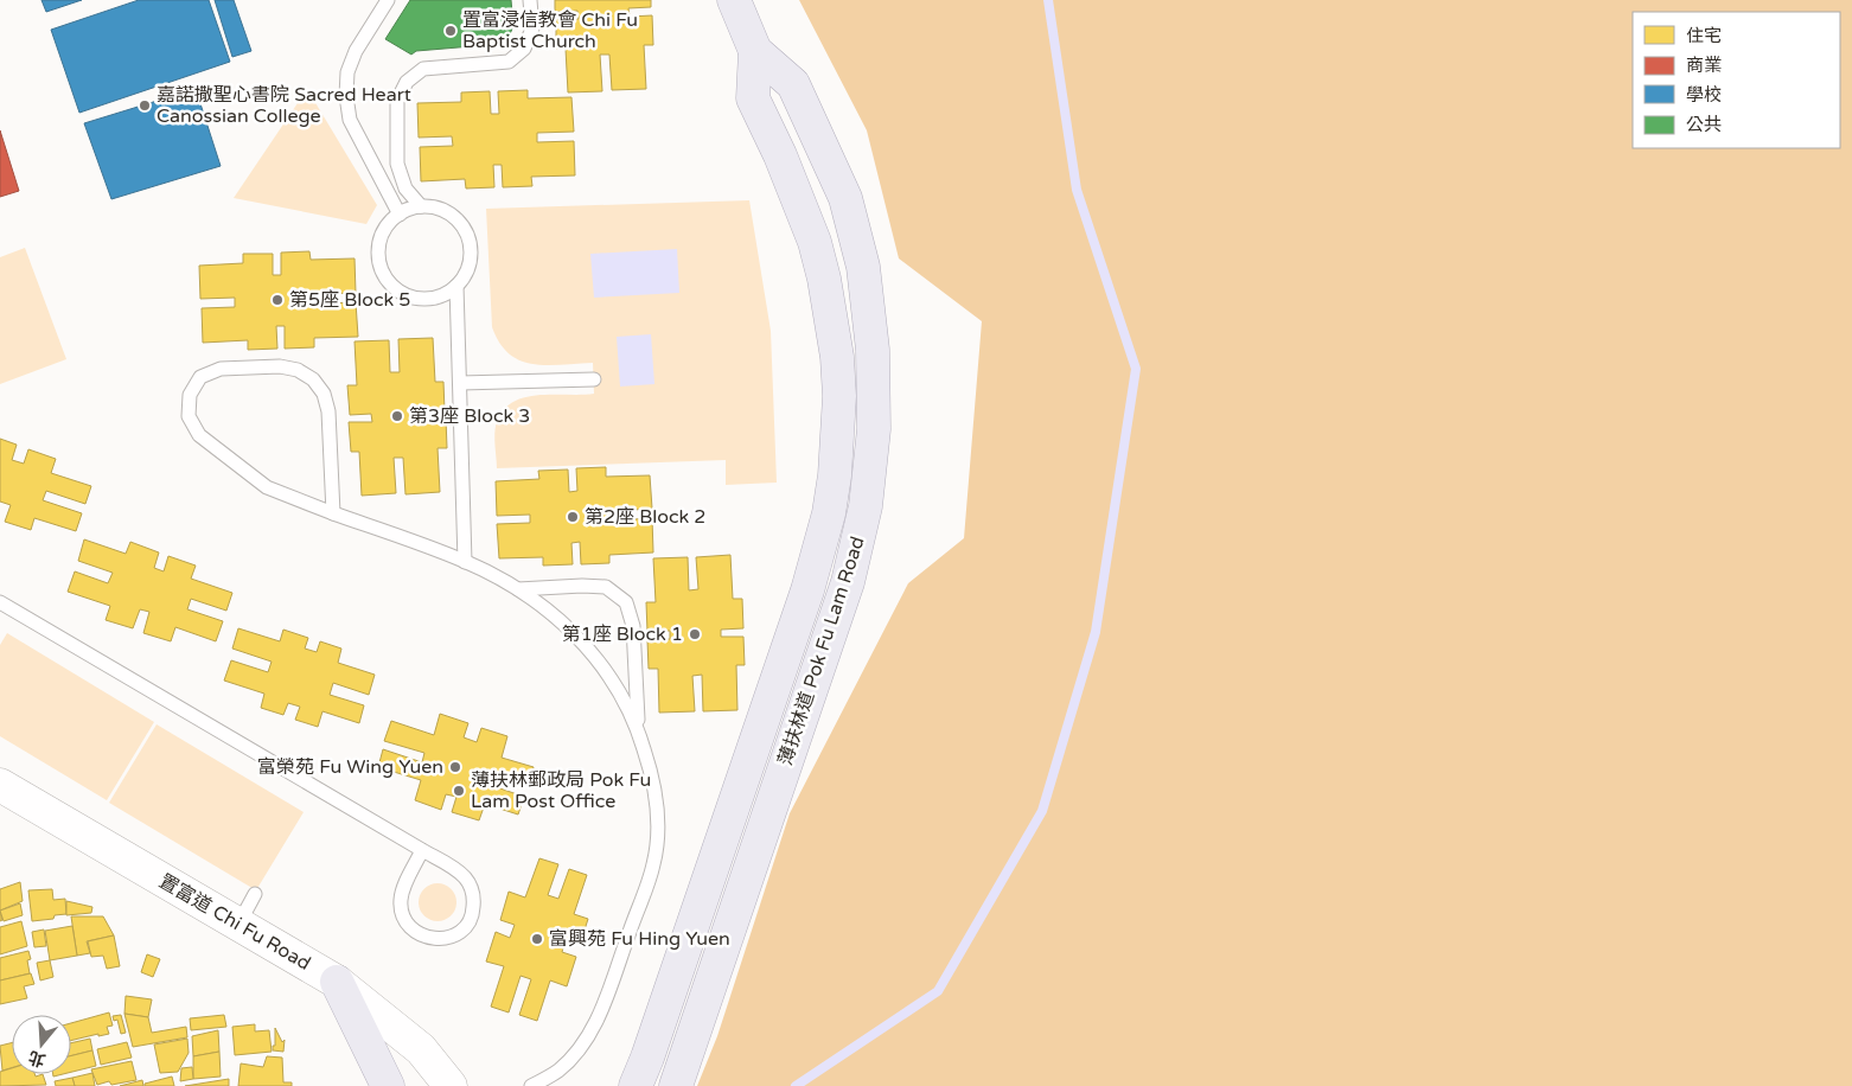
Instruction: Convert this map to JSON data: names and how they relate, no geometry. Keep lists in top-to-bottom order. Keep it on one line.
{"streets":{"main road":["薄扶林道 Pok Fu Lam Road"],"street":["置富道 Chi Fu Road"]},"places":["置富浸信教會 Chi Fu Baptist Church","嘉諾撒聖心書院 Sacred Heart Canossian College","第5座 Block 5","第3座 Block 3","第2座 Block 2","第1座 Block 1","富榮苑 Fu Wing Yuen","薄扶林郵政局 Pok Fu Lam Post Office","富興苑 Fu Hing Yuen"],"legend":["住宅","商業","學校","公共"],"north":"bottom"}
